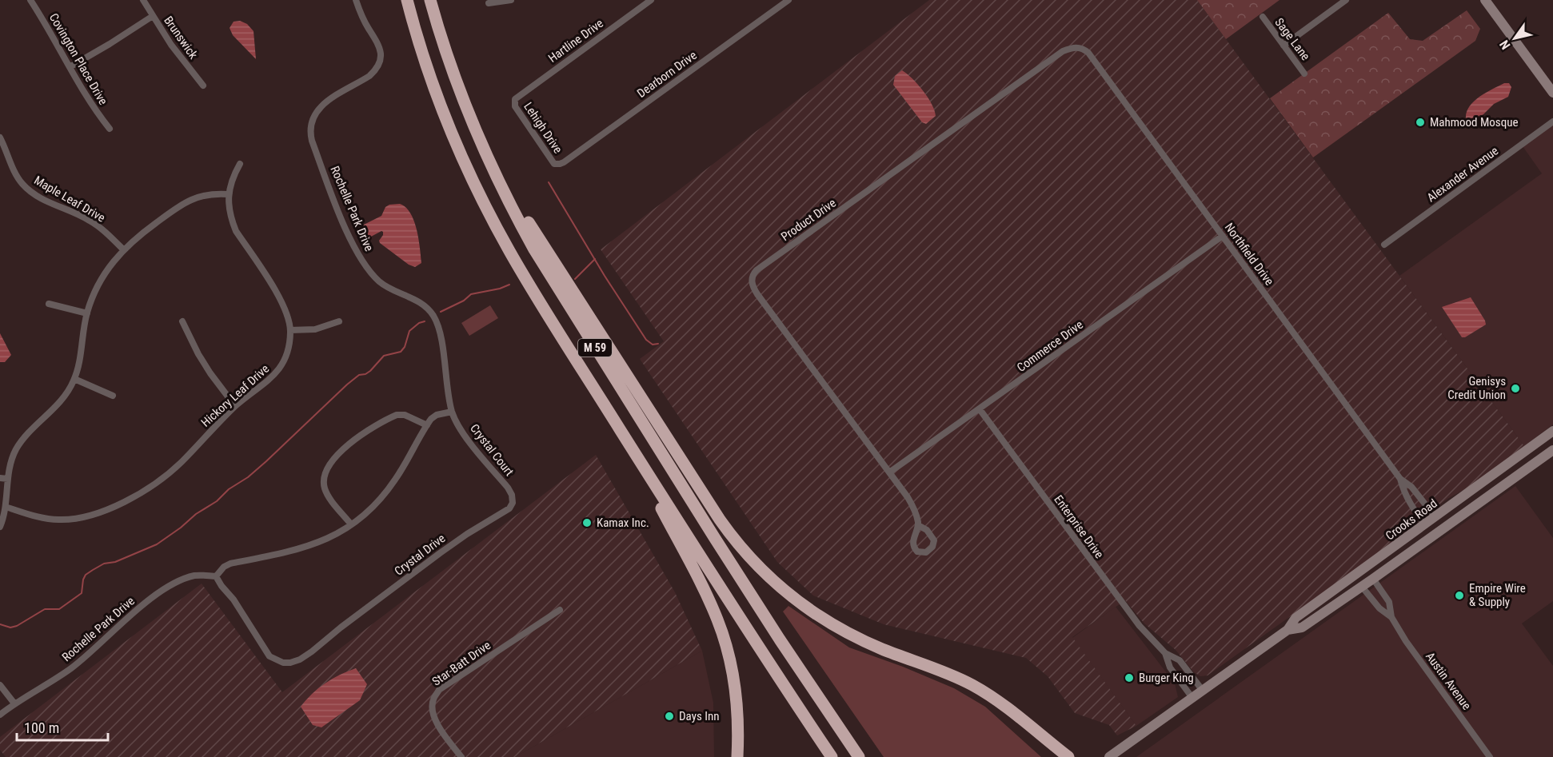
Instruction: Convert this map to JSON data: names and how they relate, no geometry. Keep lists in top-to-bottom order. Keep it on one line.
{"streets":{"highway":["M 59"],"main road":["Crooks Road"],"street":["Brunswick","Sage Lane","Hartline Drive","Covington Place Drive","Dearborn Drive","Lehigh Drive","Alexander Avenue","Maple Leaf Drive","Rochelle Park Drive","Product Drive","Northfield Drive","Commerce Drive","Hickory Leaf Drive","Crystal Court","Enterprise Drive","Crystal Drive","Star-Batt Drive","Austin Avenue"]},"crossings":[["Hartline Drive","Lehigh Drive"],["Dearborn Drive","Lehigh Drive"],["Rochelle Park Drive","Crystal Court"],["Rochelle Park Drive","Crystal Drive"],["Product Drive","Northfield Drive"],["Product Drive","Commerce Drive"],["Northfield Drive","Commerce Drive"],["Northfield Drive","Crooks Road"],["Commerce Drive","Enterprise Drive"],["Crystal Court","Crystal Drive"],["Crooks Road","Enterprise Drive"],["Crooks Road","Austin Avenue"]],"places":["Mahmood Mosque","Genisys Credit Union","Kamax Inc.","Empire Wire & Supply","Burger King","Days Inn"],"scale_bar":"100 m","north":"bottom left"}
